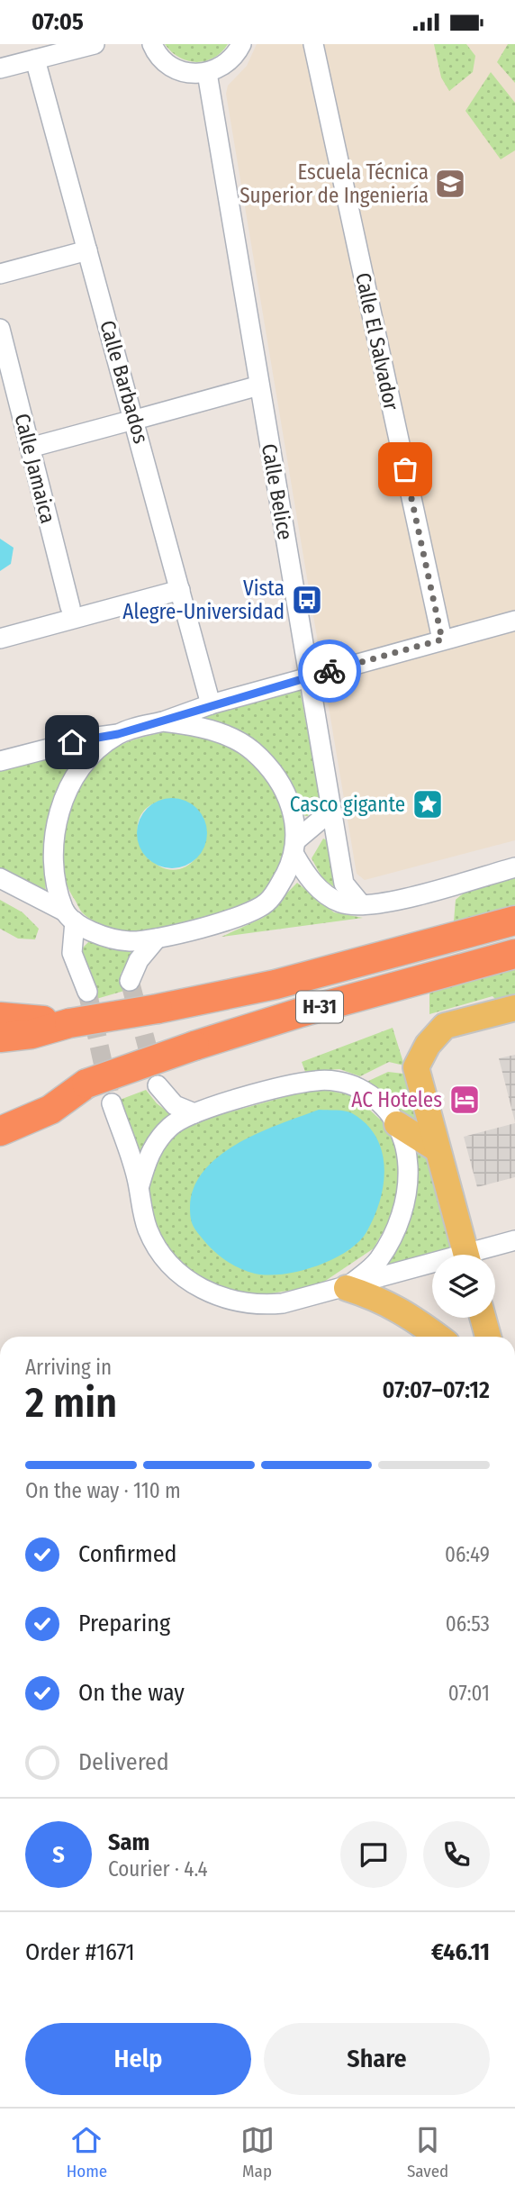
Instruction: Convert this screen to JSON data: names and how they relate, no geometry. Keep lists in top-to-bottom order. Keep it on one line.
{"streets":{"highway":["H-31"],"street":["Calle El Salvador","Calle Barbados","Calle Jamaica","Calle Belice"]},"places":{"school or university":["Escuela Técnica Superior de Ingeniería"],"bus stop":["Vista Alegre-Universidad"],"place":["Casco gigante"],"hotel":["AC Hoteles"]},"page":{"status":"07:05","heading":["2 min","Arriving in","07:07–07:12"],"panel":["Sam","Courier · 4.4","Order #1671","€46.11"],"bar":"On the way · 110 m","list":[["Confirmed","06:49"],["Preparing","06:53"],["On the way","07:01"],"Delivered"],"round":"S","buttons":["Help","Share"],"tabs":["Home","Map","Saved"]}}
